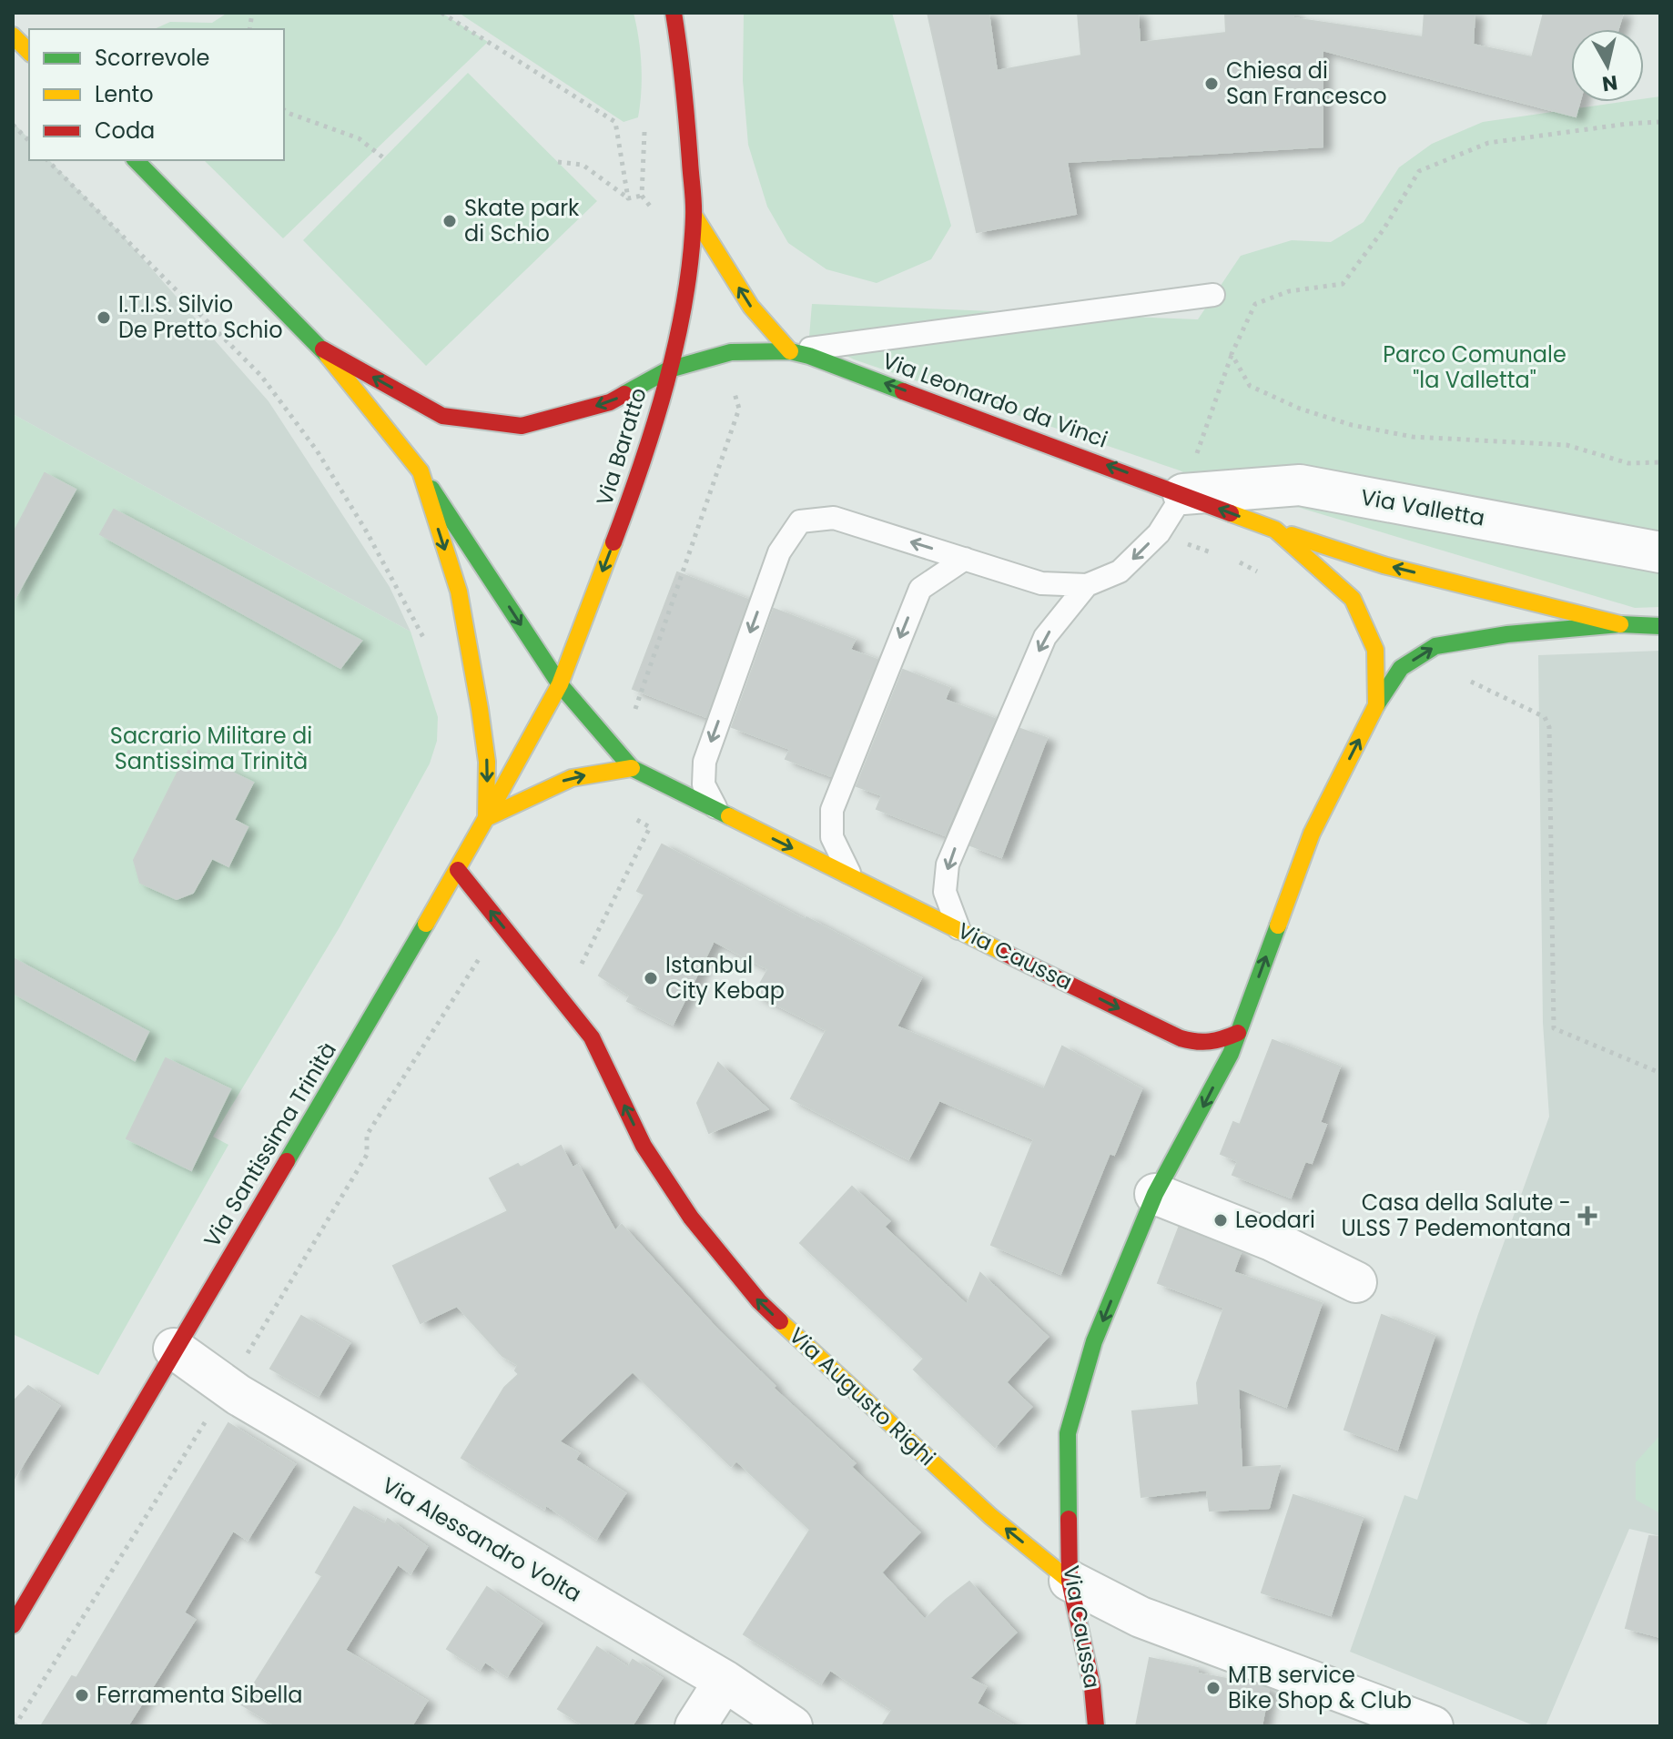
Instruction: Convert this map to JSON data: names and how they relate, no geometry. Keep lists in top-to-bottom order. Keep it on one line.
{"streets":{"street":["Via Leonardo da Vinci","Via Baratto","Via Valletta","Via Caussa","Via Santissima Trinità","Via Augusto Righi","Via Alessandro Volta"]},"crossings":[["Via Leonardo da Vinci","Via Baratto"],["Via Leonardo da Vinci","Via Valletta"],["Via Leonardo da Vinci","Via Caussa"],["Via Baratto","Via Caussa"],["Via Baratto","Via Santissima Trinità"],["Via Caussa","Via Santissima Trinità"],["Via Caussa","Via Augusto Righi"],["Via Santissima Trinità","Via Augusto Righi"],["Via Santissima Trinità","Via Alessandro Volta"]],"one_way":["Via Leonardo da Vinci","Via Augusto Righi"],"parks":["Parco Comunale \"la Valletta\"","Sacrario Militare di Santissima Trinità"],"places":{"other":["Chiesa di San Francesco","Skate park di Schio","I.T.I.S. Silvio De Pretto Schio","Istanbul City Kebap","Leodari","MTB service Bike Shop & Club","Ferramenta Sibella"],"health":["Casa della Salute - ULSS 7 Pedemontana"]},"legend":["Scorrevole","Lento","Coda"],"north":"bottom"}
